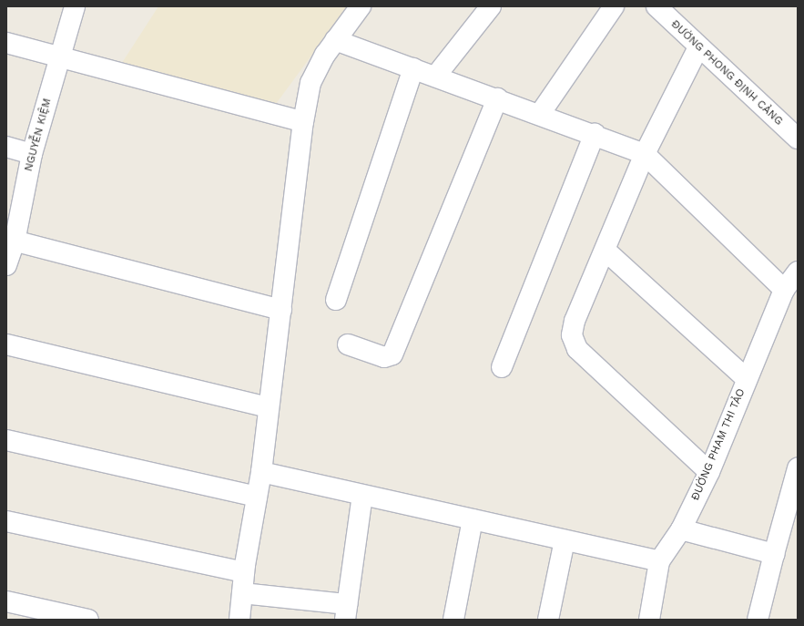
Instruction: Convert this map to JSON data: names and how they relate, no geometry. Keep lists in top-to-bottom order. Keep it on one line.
{"streets":{"street":["ĐƯỜNG PHONG ĐỊNH CẢNG","NGUYỄN KIỆM","ĐƯỜNG PHAM THI TẢO"]}}
